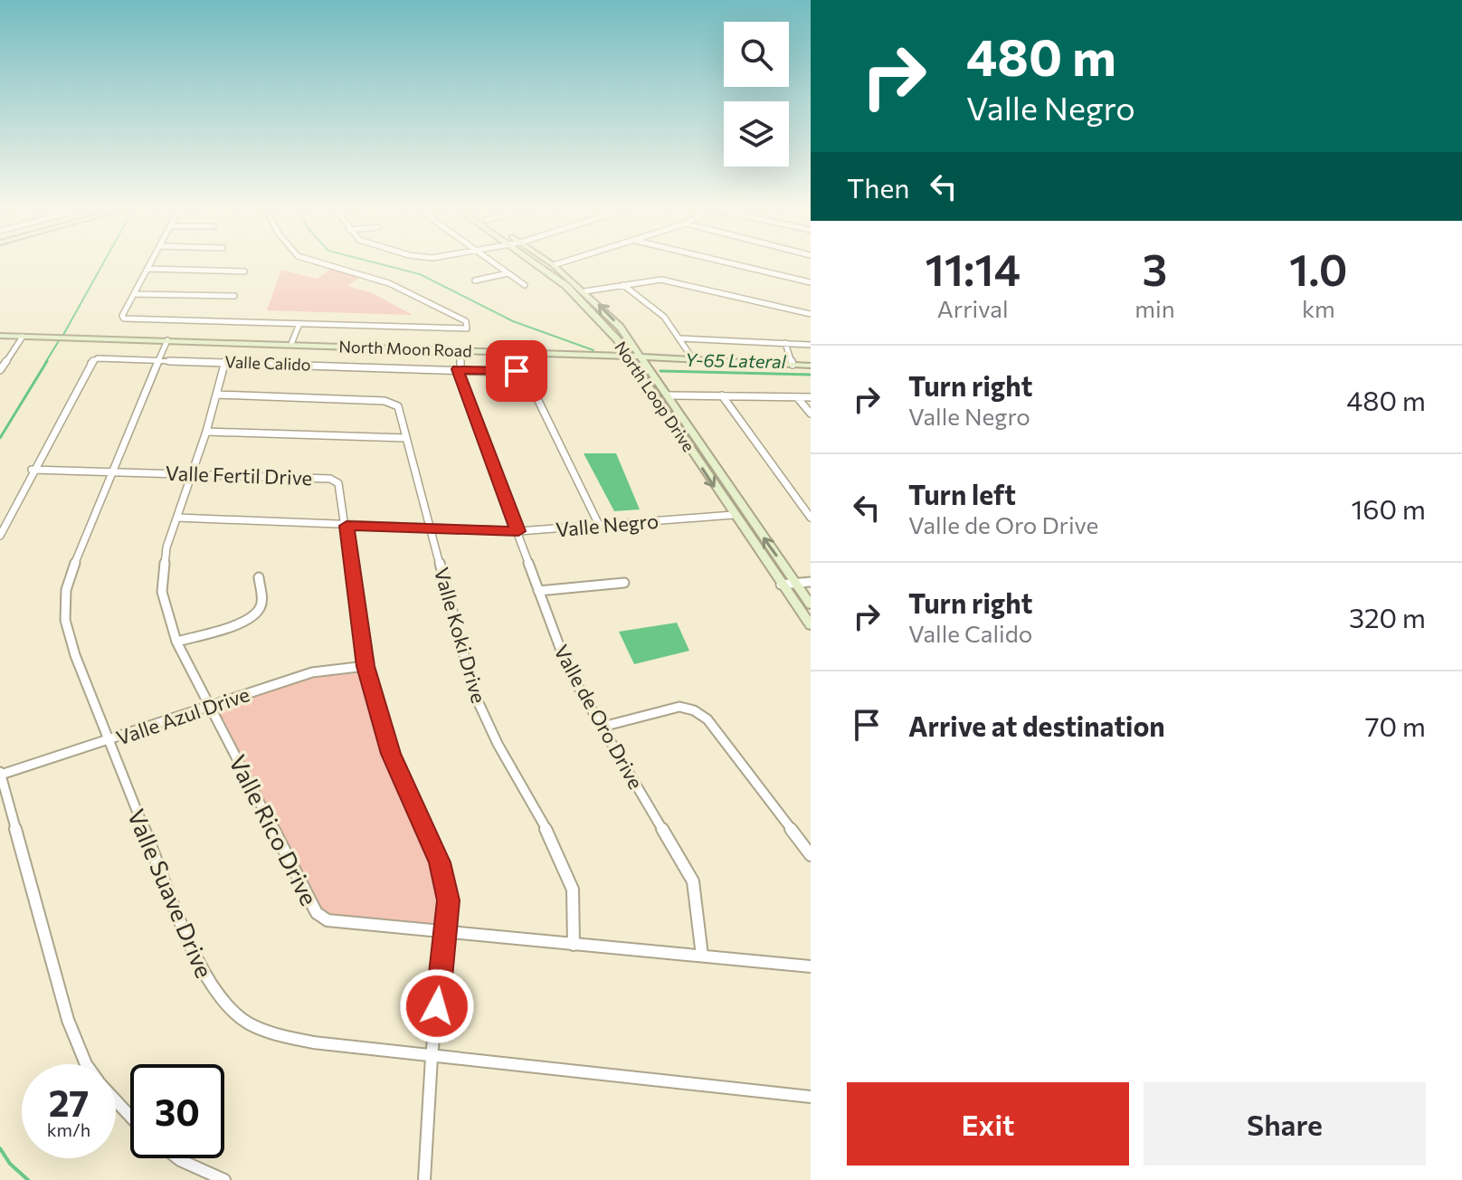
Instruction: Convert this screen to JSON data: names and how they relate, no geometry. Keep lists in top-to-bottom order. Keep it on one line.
{"streets":{"main road":["North Moon Road","North Loop Drive"],"street":["Valle Calido","Valle Fertil Drive","Valle Negro","Valle Koki Drive","Valle Azul Drive","Valle de Oro Drive","Valle Rico Drive","Valle Suave Drive"]},"crossings":[["North Moon Road","North Loop Drive"],["North Moon Road","Valle de Oro Drive"],["North Moon Road","Valle Suave Drive"],["Valle Calido","Valle Fertil Drive"],["Valle Calido","Valle Negro"],["Valle Calido","Valle de Oro Drive"],["Valle Calido","Valle Rico Drive"],["Valle Calido","Valle Suave Drive"],["North Loop Drive","Valle Negro"],["Valle Fertil Drive","Valle Negro"],["Valle Fertil Drive","Valle Azul Drive"],["Valle Fertil Drive","Valle Rico Drive"],["Valle Fertil Drive","Valle Suave Drive"],["Valle Negro","Valle Koki Drive"],["Valle Negro","Valle de Oro Drive"],["Valle Negro","Valle Rico Drive"],["Valle Koki Drive","Valle Rico Drive"],["Valle Azul Drive","Valle Rico Drive"],["Valle Azul Drive","Valle Suave Drive"],["Valle de Oro Drive","Valle Rico Drive"]],"water":["Y-65 Lateral"],"page":{"turn":["480 m","Valle Negro"],"then":"Then","eta":["11:14","Arrival","3","min","1.0","km"],"list":[{"name":"Turn right","note":"Valle Negro","value":"480 m"},{"name":"Turn left","note":"Valle de Oro Drive","value":"160 m"},{"name":"Turn right","note":"Valle Calido","value":"320 m"},{"name":"Arrive at destination","value":"70 m"}],"speed":"27 km/h","limit":"30","buttons":["Exit","Share"]}}
